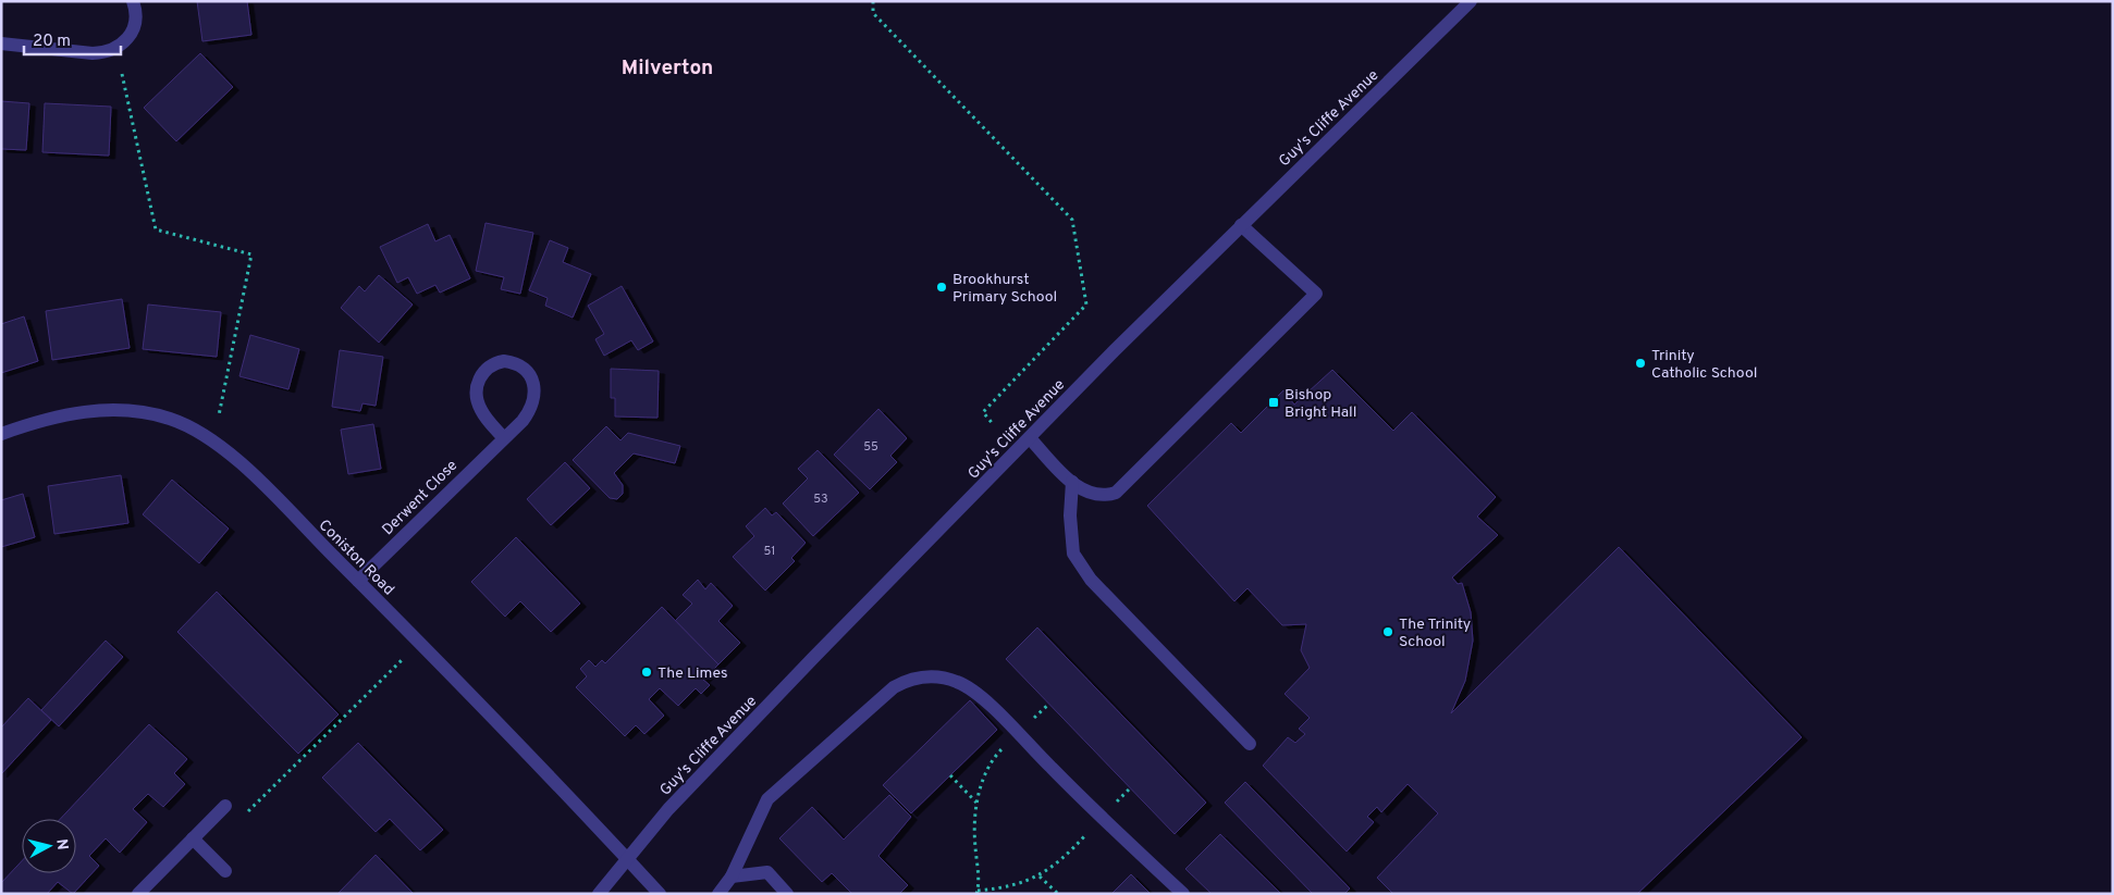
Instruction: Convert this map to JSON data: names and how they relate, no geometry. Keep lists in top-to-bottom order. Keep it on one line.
{"streets":{"street":["Guy's Cliffe Avenue","Derwent Close","Coniston Road"]},"crossings":[["Guy's Cliffe Avenue","Coniston Road"],["Derwent Close","Coniston Road"]],"districts":["Milverton"],"places":{"other":["Brookhurst Primary School","Trinity Catholic School","The Trinity School","The Limes"],"transit":["Bishop Bright Hall"]},"house_numbers":["55","53","51"],"scale_bar":"20 m","north":"right"}
